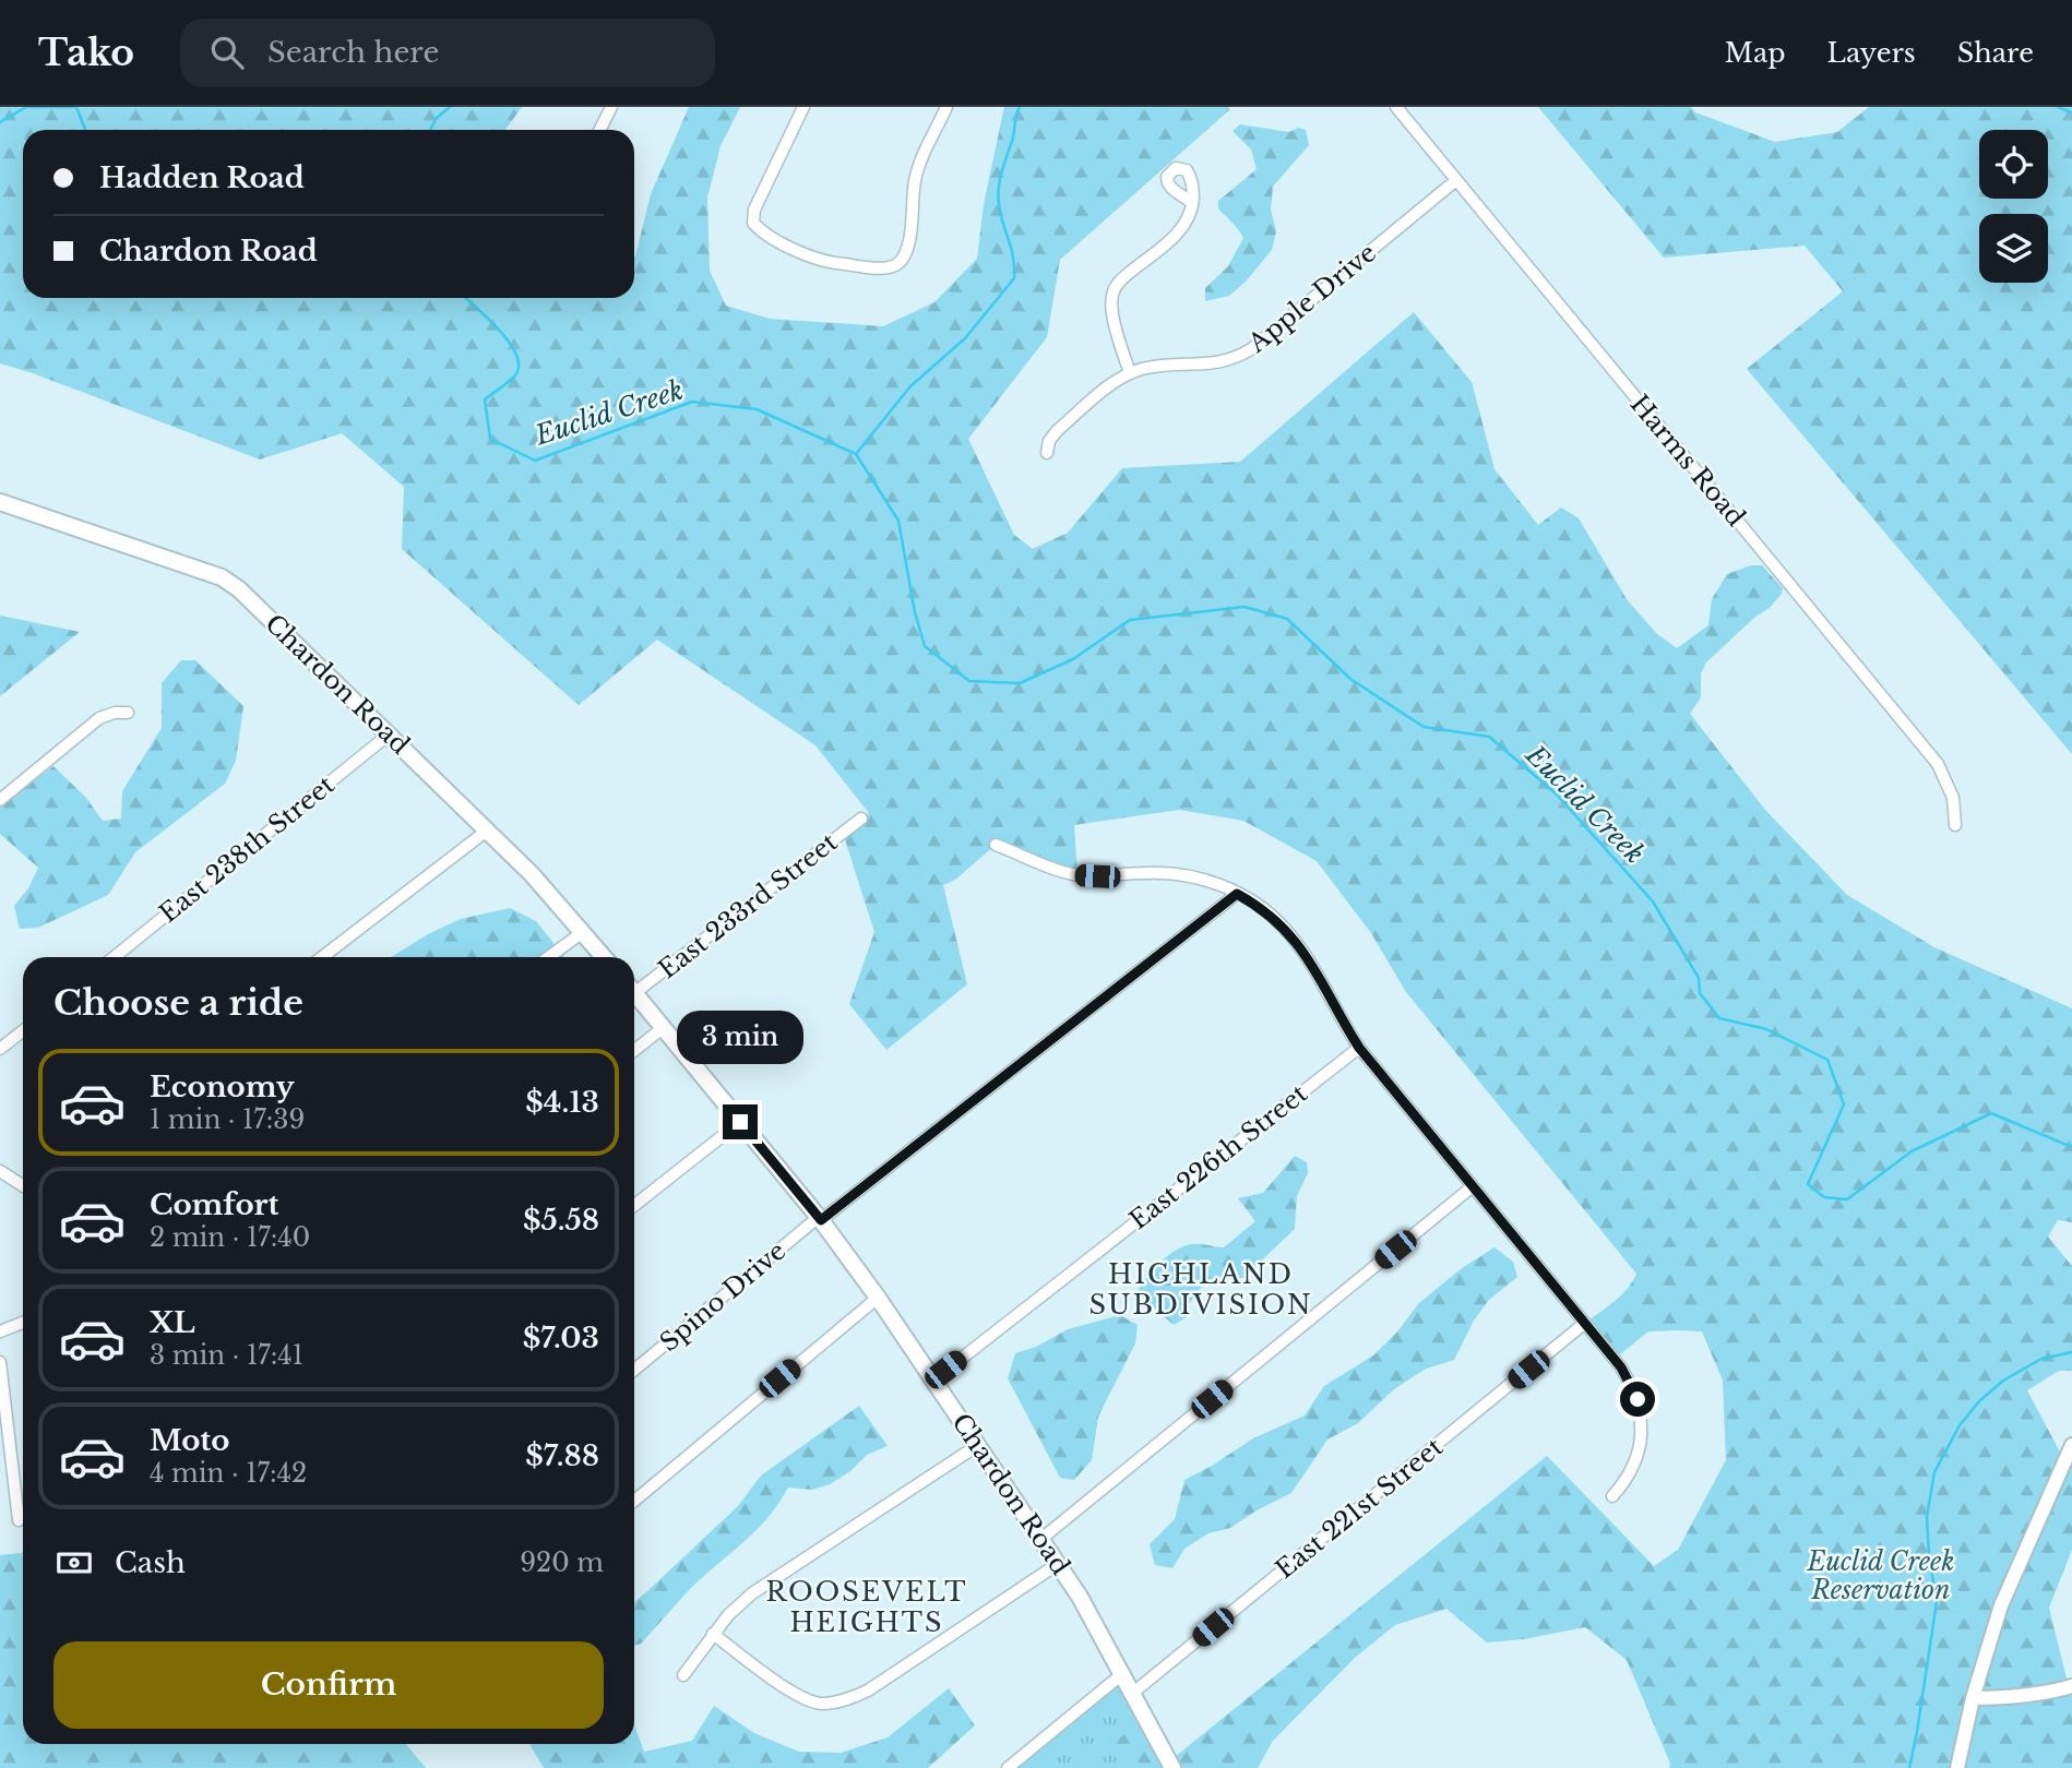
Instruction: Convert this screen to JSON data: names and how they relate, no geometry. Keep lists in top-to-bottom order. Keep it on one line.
{"streets":{"main road":["Chardon Road"],"street":["Apple Drive","Harms Road","East 238th Street","East 233rd Street","East 226th Street","Spino Drive","East 221st Street"]},"crossings":[["Apple Drive","Harms Road"],["Chardon Road","East 238th Street"],["Chardon Road","East 226th Street"],["Chardon Road","Spino Drive"],["Chardon Road","East 221st Street"]],"districts":["HIGHLAND SUBDIVISION","ROOSEVELT HEIGHTS"],"water":["Euclid Creek"],"parks":["Euclid Creek Reservation"],"page":{"header":"Tako","search":"Search here","nav":["Map","Layers","Share"],"banner":["Hadden Road","Chardon Road"],"heading":"Choose a ride","bubble":"3 min","list":[{"name":"Economy","note":"1 min · 17:39","value":"$4.13"},{"name":"Comfort","note":"2 min · 17:40","value":"$5.58"},{"name":"XL","note":"3 min · 17:41","value":"$7.03"},{"name":"Moto","note":"4 min · 17:42","value":"$7.88"}],"pay":["Cash","920 m"],"buttons":"Confirm"}}
